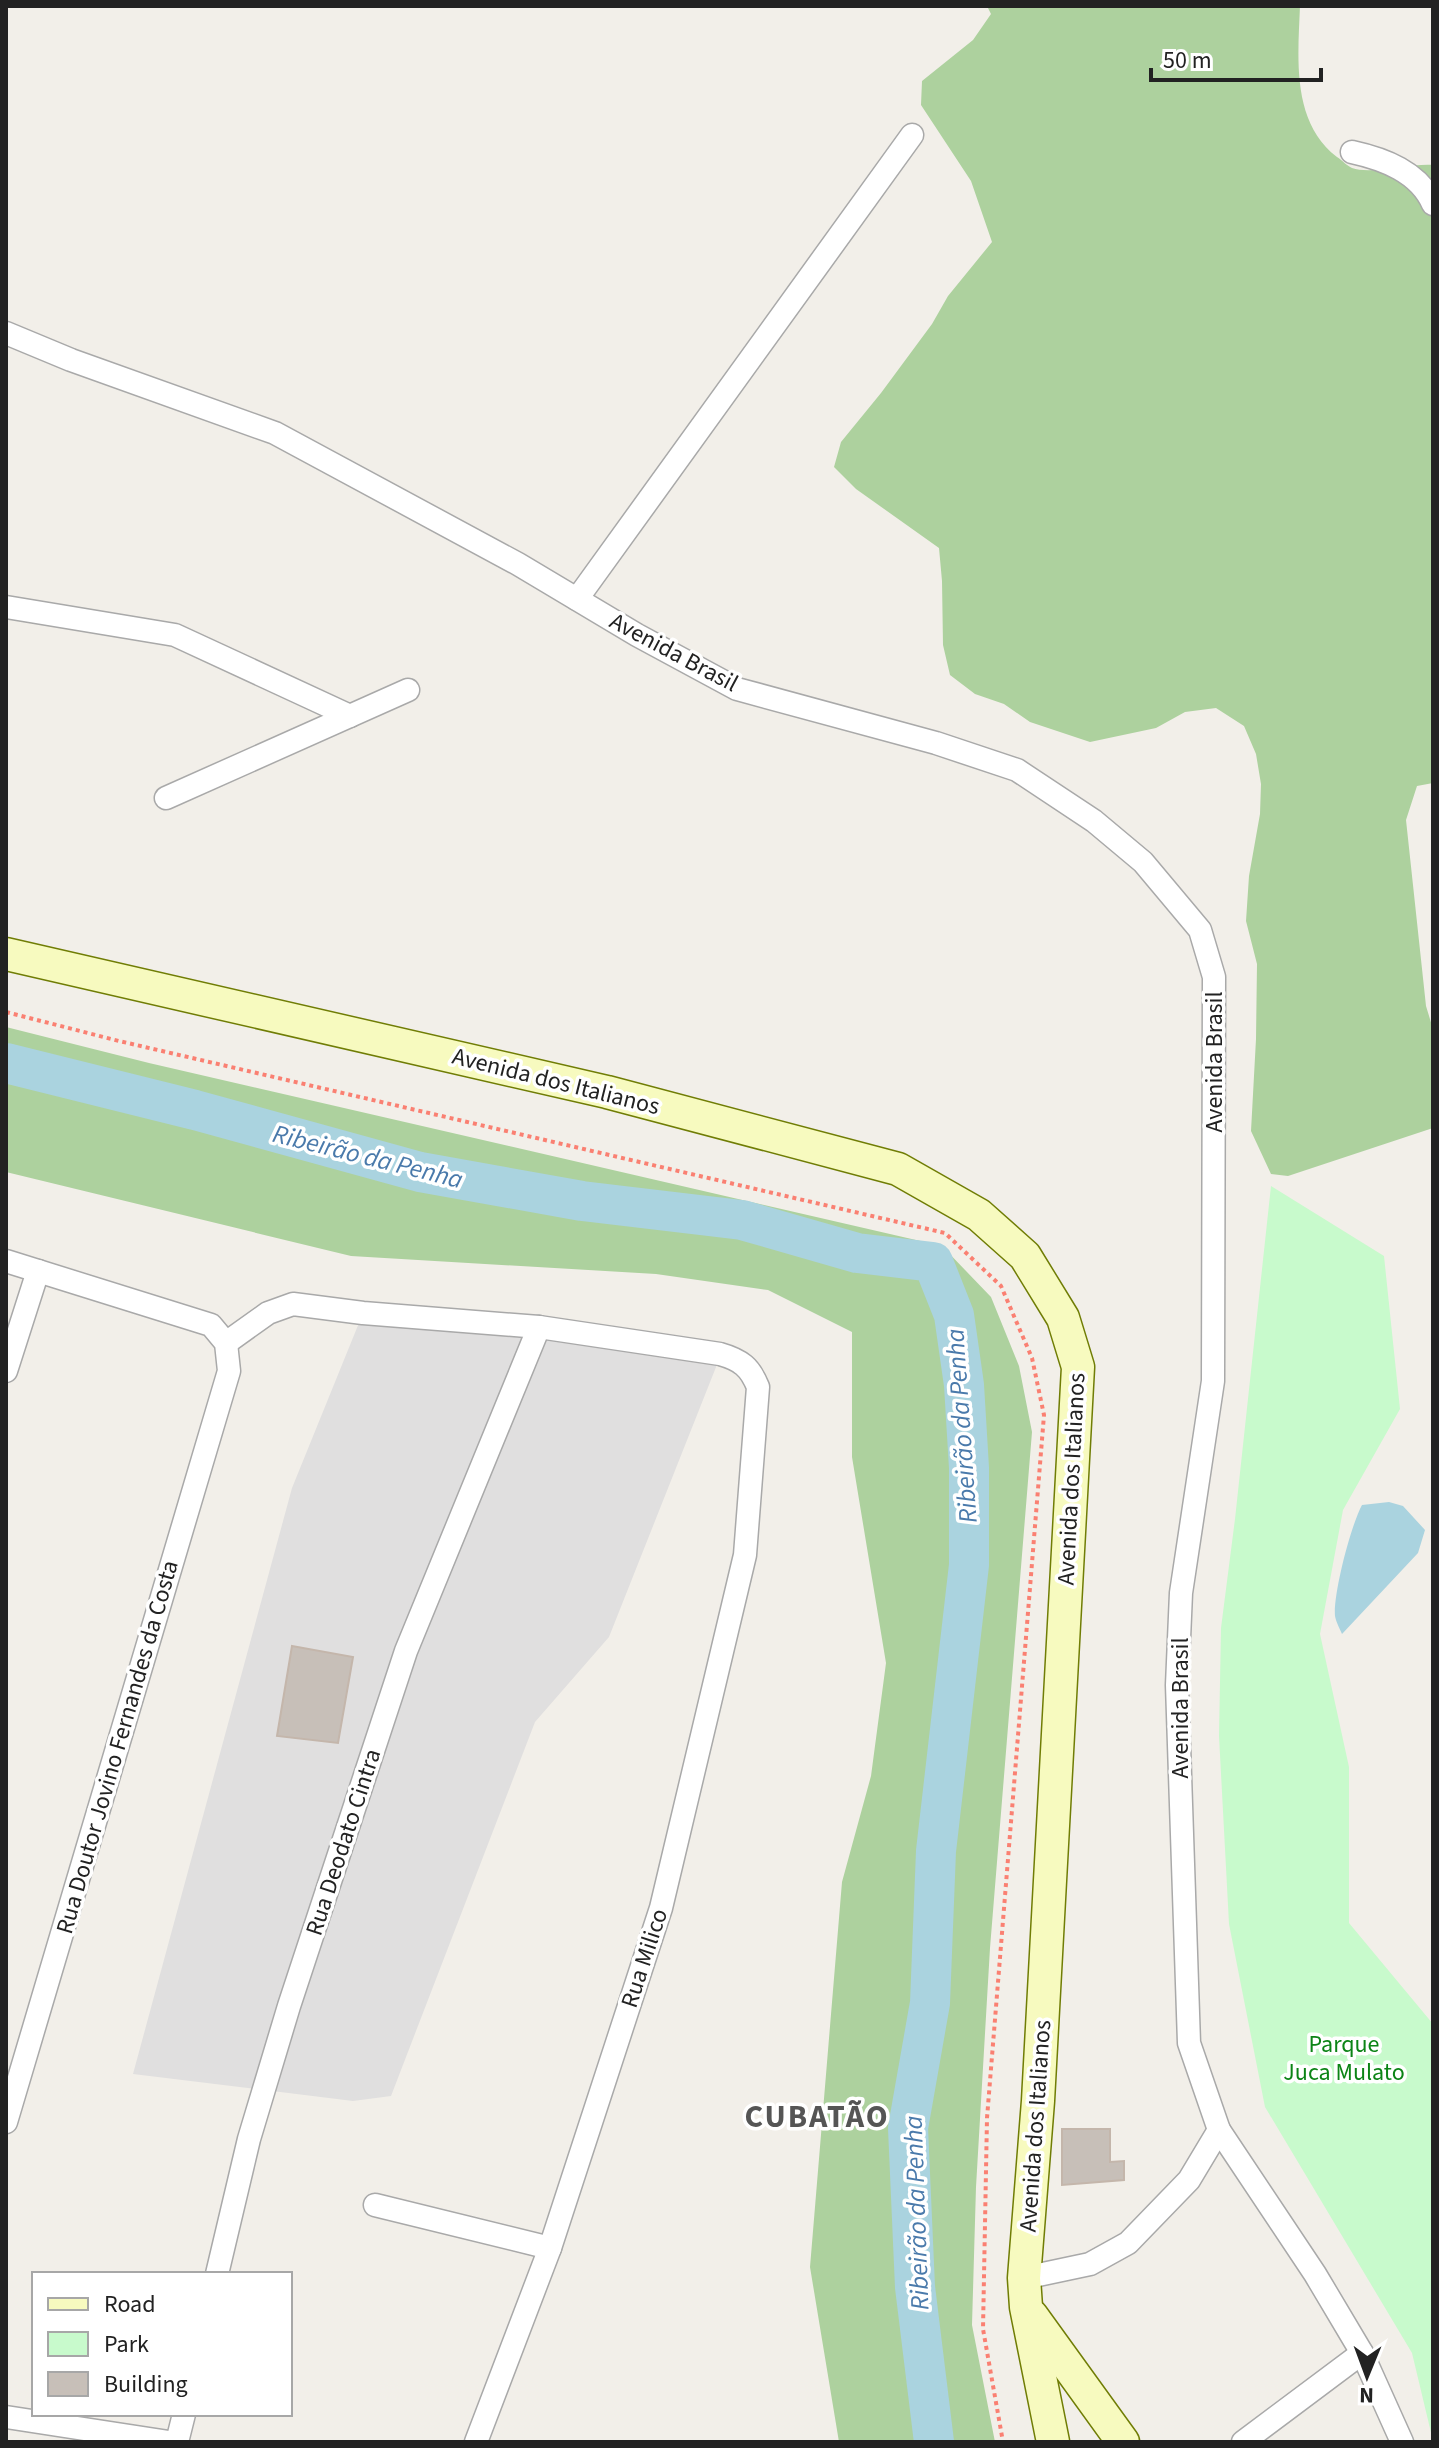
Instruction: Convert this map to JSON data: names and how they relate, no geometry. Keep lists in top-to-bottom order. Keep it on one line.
{"streets":{"main road":["Avenida dos Italianos"],"street":["Avenida Brasil","Rua Doutor Jovino Fernandes da Costa","Rua Deodato Cintra","Rua Milico"]},"crossings":[["Rua Doutor Jovino Fernandes da Costa","Rua Milico"],["Rua Deodato Cintra","Rua Milico"]],"districts":["CUBATÃO"],"water":["Ribeirão da Penha"],"parks":["Parque Juca Mulato"],"legend":["Road","Park","Building"],"scale_bar":"50 m","north":"bottom"}
